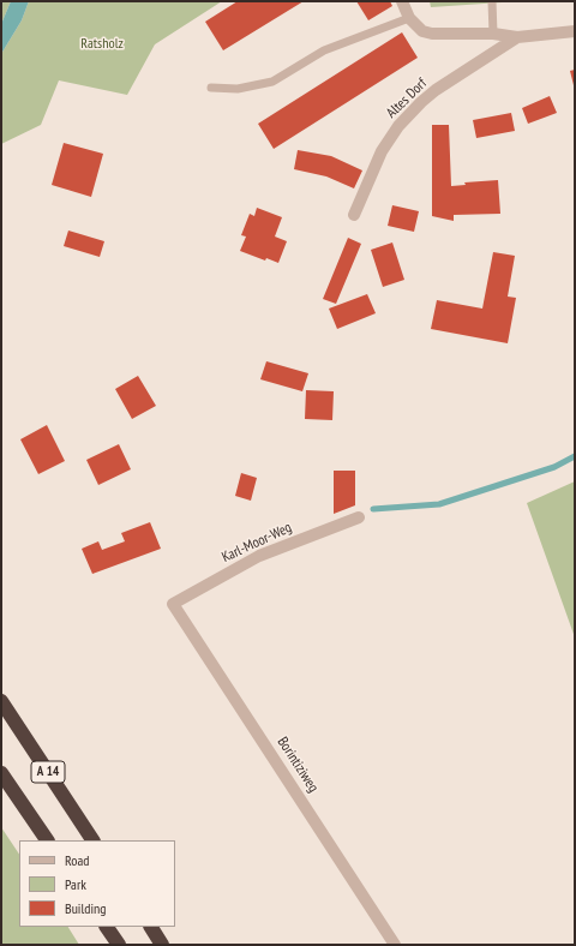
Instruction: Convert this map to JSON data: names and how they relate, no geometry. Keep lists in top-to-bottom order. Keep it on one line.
{"streets":{"highway":["A 14"],"street":["Altes Dorf","Karl-Moor-Weg","Borintiziweg"]},"crossings":[["Karl-Moor-Weg","Borintiziweg"]],"parks":["Ratsholz"],"legend":["Road","Park","Building"]}
